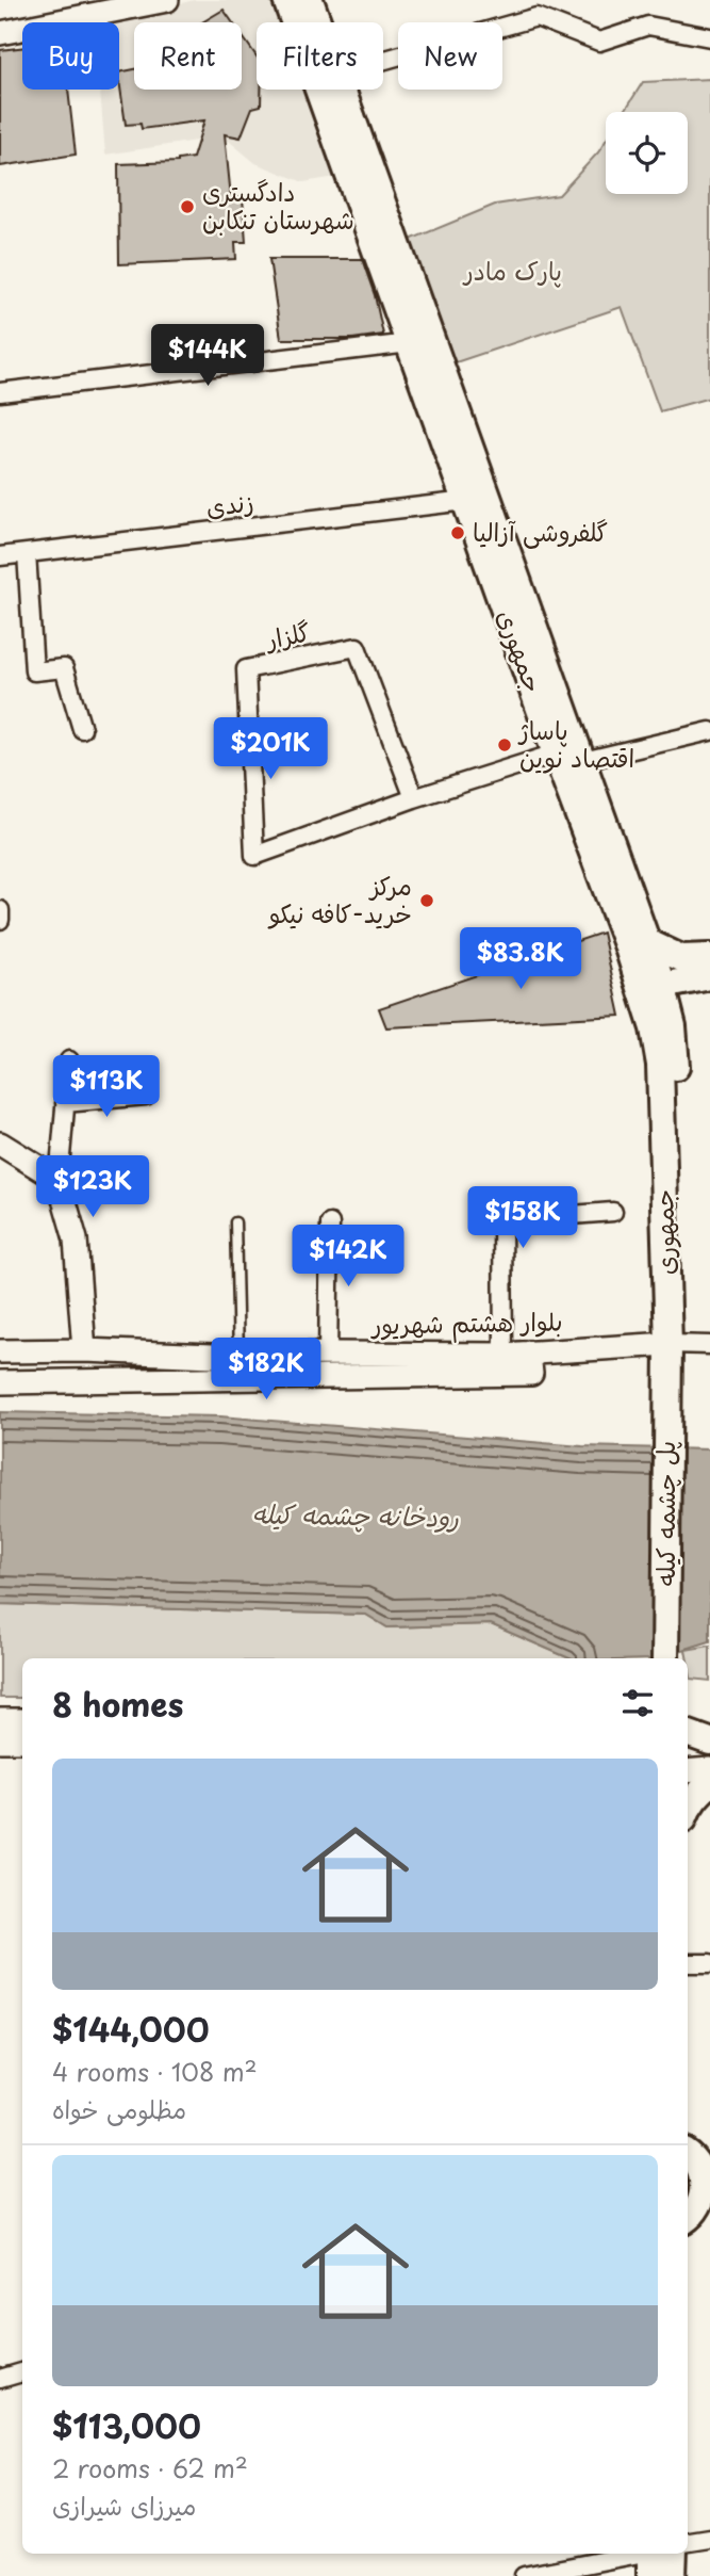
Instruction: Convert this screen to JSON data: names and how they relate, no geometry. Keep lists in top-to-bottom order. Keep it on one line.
{"streets":{"main road":["جمهوری","پل چشمه کیله"],"street":["زندی","گلزار","بلوار هشتم شهریور"]},"crossings":[["زندی","جمهوری"],["گلزار","جمهوری"],["جمهوری","بلوار هشتم شهریور"],["جمهوری","پل چشمه کیله"],["بلوار هشتم شهریور","پل چشمه کیله"]],"water":["رودخانه چشمه کیله"],"parks":["پارک مادر"],"places":["دادگستری شهرستان تنکابن","گلفروشی آزالیا","پاساژ اقتصاد نوین","مرکز خرید-کافه نیکو"],"page":{"chip":["Buy","Rent","Filters","New"],"price":["$144K","$201K","$83.8K","$113K","$123K","$158K","$142K","$182K"],"heading":"8 homes","list":[{"name":"$144,000","note":"4 rooms · 108 m² · مظلومی خواه"},{"name":"$113,000","note":"2 rooms · 62 m² · میرزای شیرازی"}]}}
